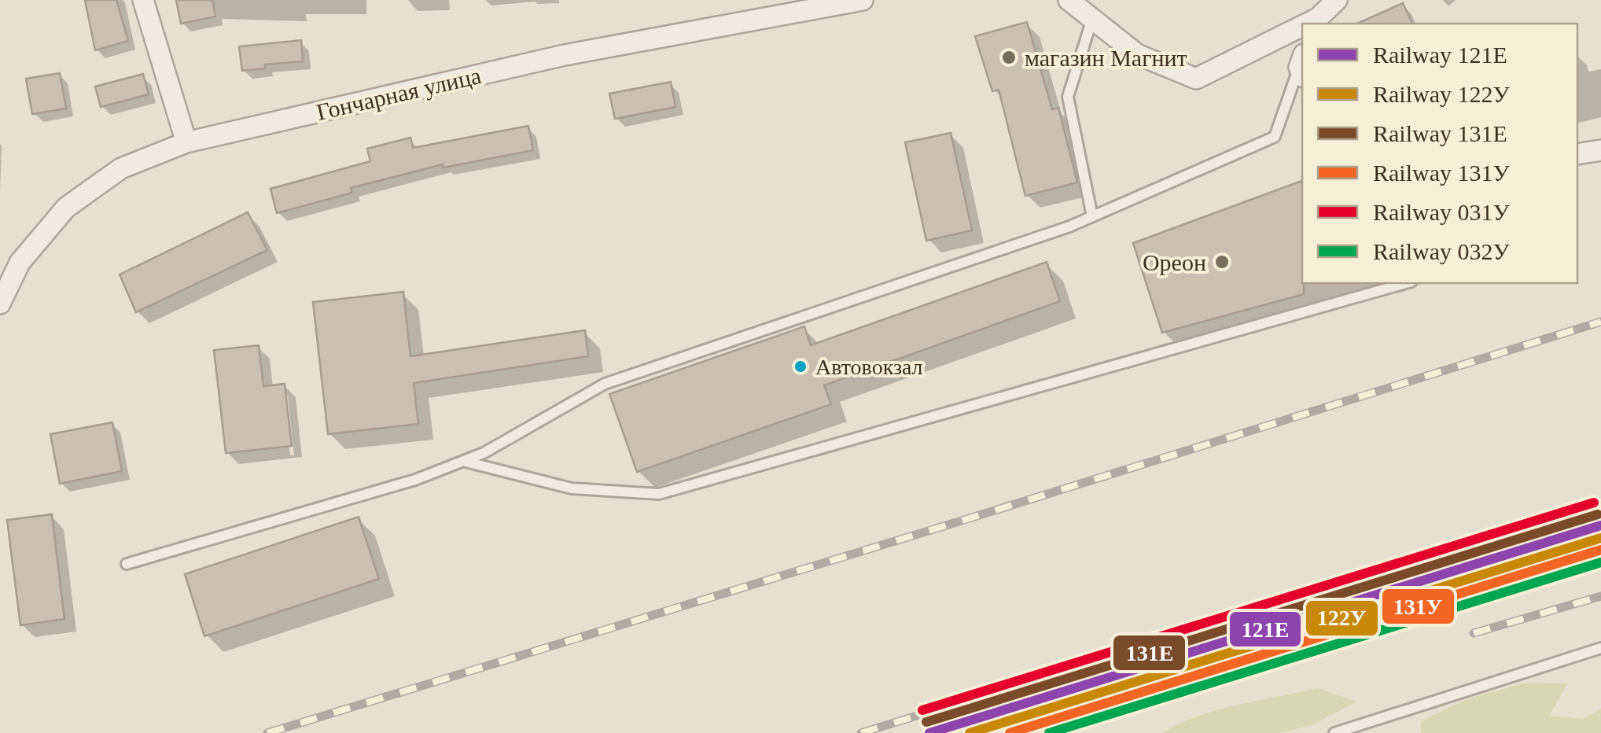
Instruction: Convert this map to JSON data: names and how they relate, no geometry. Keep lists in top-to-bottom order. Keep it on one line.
{"streets":{"street":["Гончарная улица"]},"places":["магазин Магнит","Ореон","Автовокзал"],"lines":["rail line 031У","rail line 131Е","rail line 121Е","rail line 122У","rail line 131У","rail line 032У"],"legend":["Railway 121Е","Railway 122У","Railway 131Е","Railway 131У","Railway 031У","Railway 032У"]}
